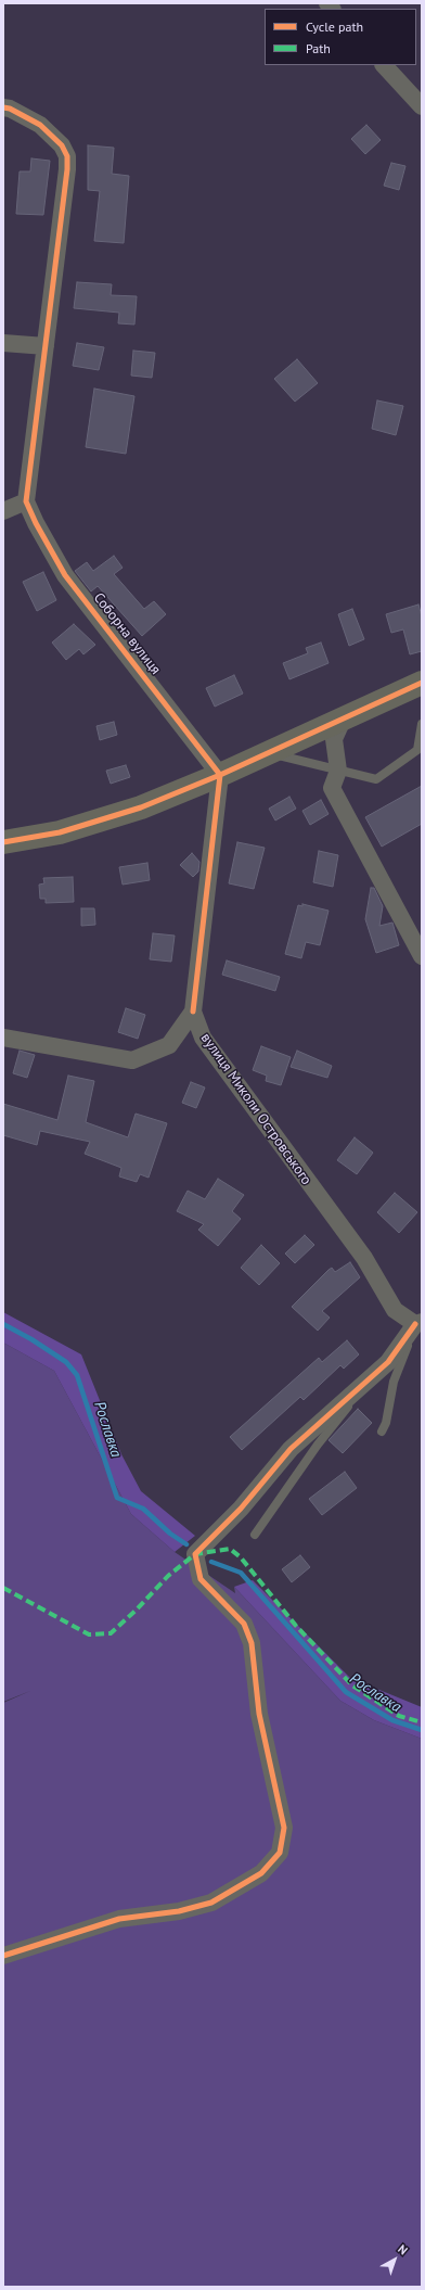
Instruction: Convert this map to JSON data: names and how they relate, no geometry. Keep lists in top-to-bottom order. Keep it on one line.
{"streets":{"street":["Соборна вулиця","вулиця Миколи Островського"]},"water":["Рославка"],"legend":["Cycle path","Path"],"north":"top right"}
